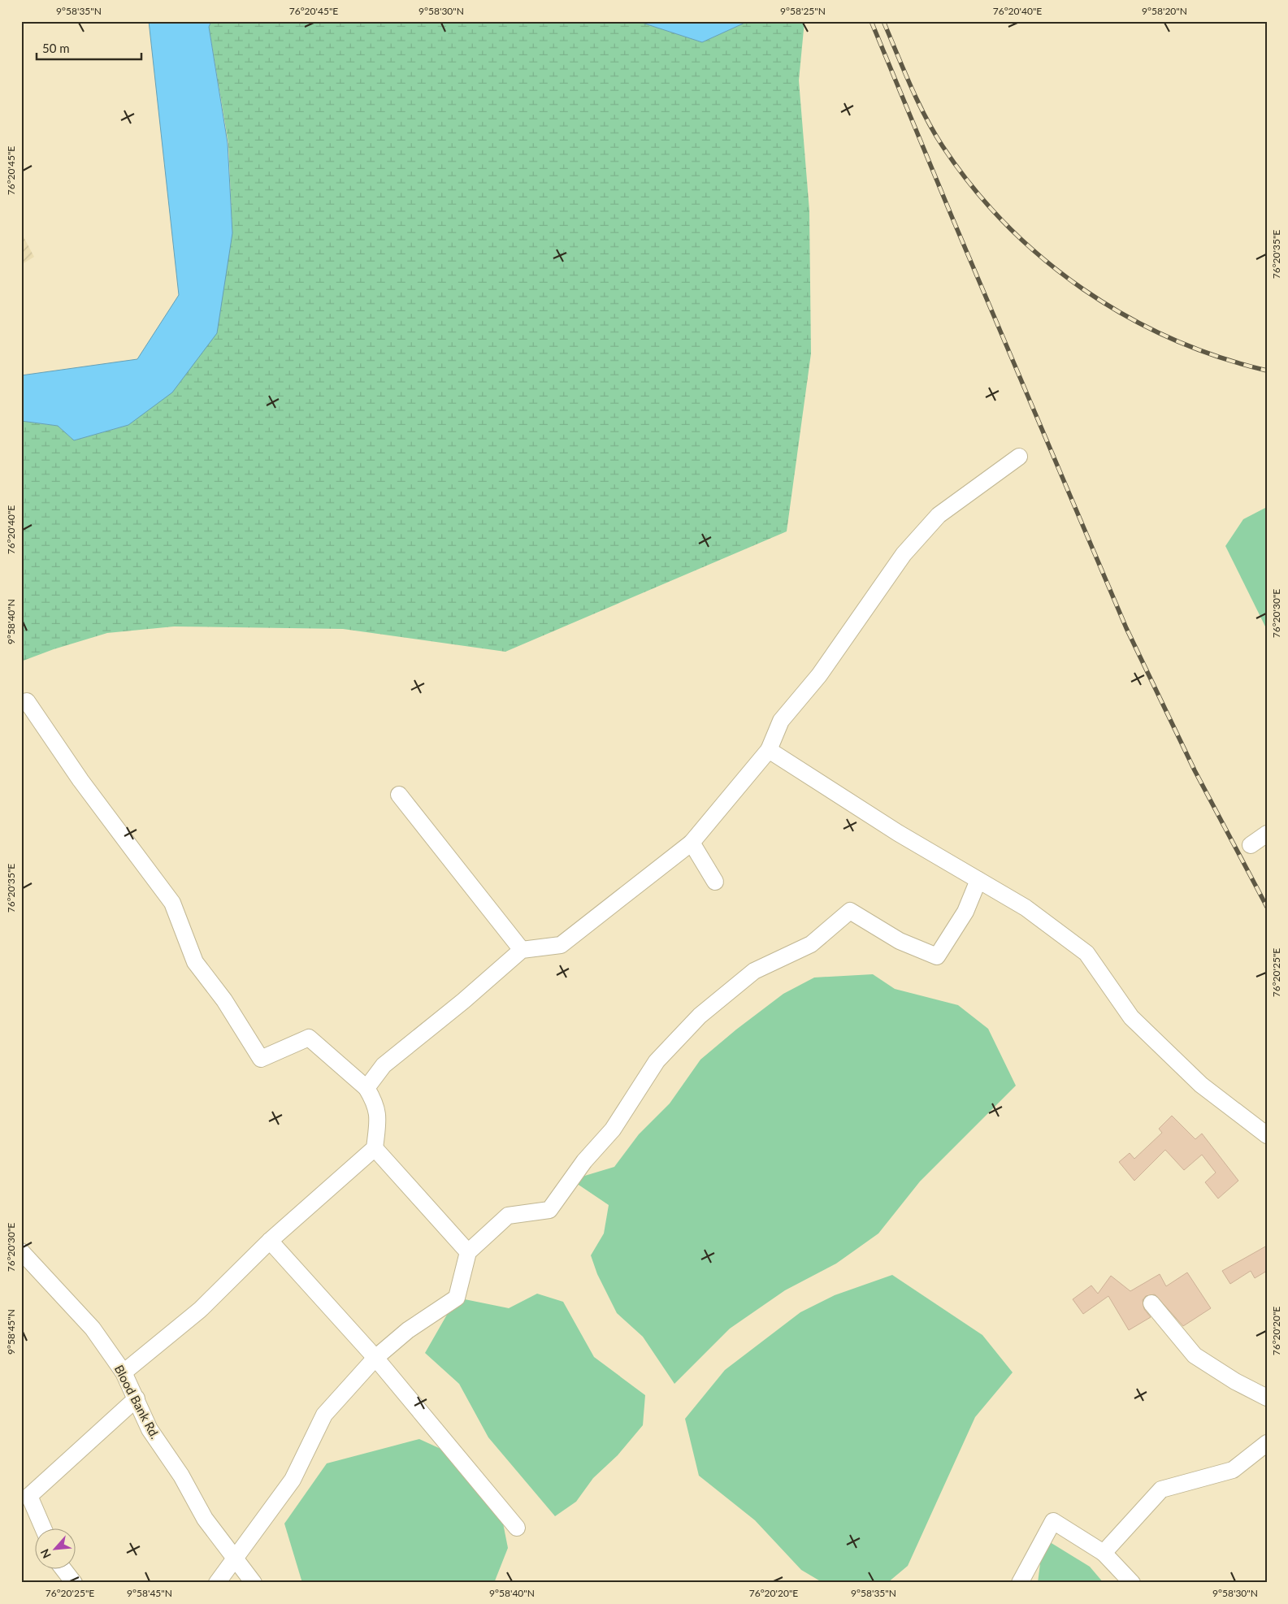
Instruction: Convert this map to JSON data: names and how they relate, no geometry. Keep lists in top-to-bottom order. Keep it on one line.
{"streets":{"street":["Blood Bank Rd."]},"scale_bar":"50 m","north":"bottom left","coordinates":["9°58'35\"N","76°20'45\"E","9°58'30\"N","9°58'25\"N","76°20'40\"E","9°58'20\"N","76°20'35\"E","76°20'30\"E","9°58'40\"N","76°20'25\"E","76°20'20\"E","9°58'45\"N"]}
